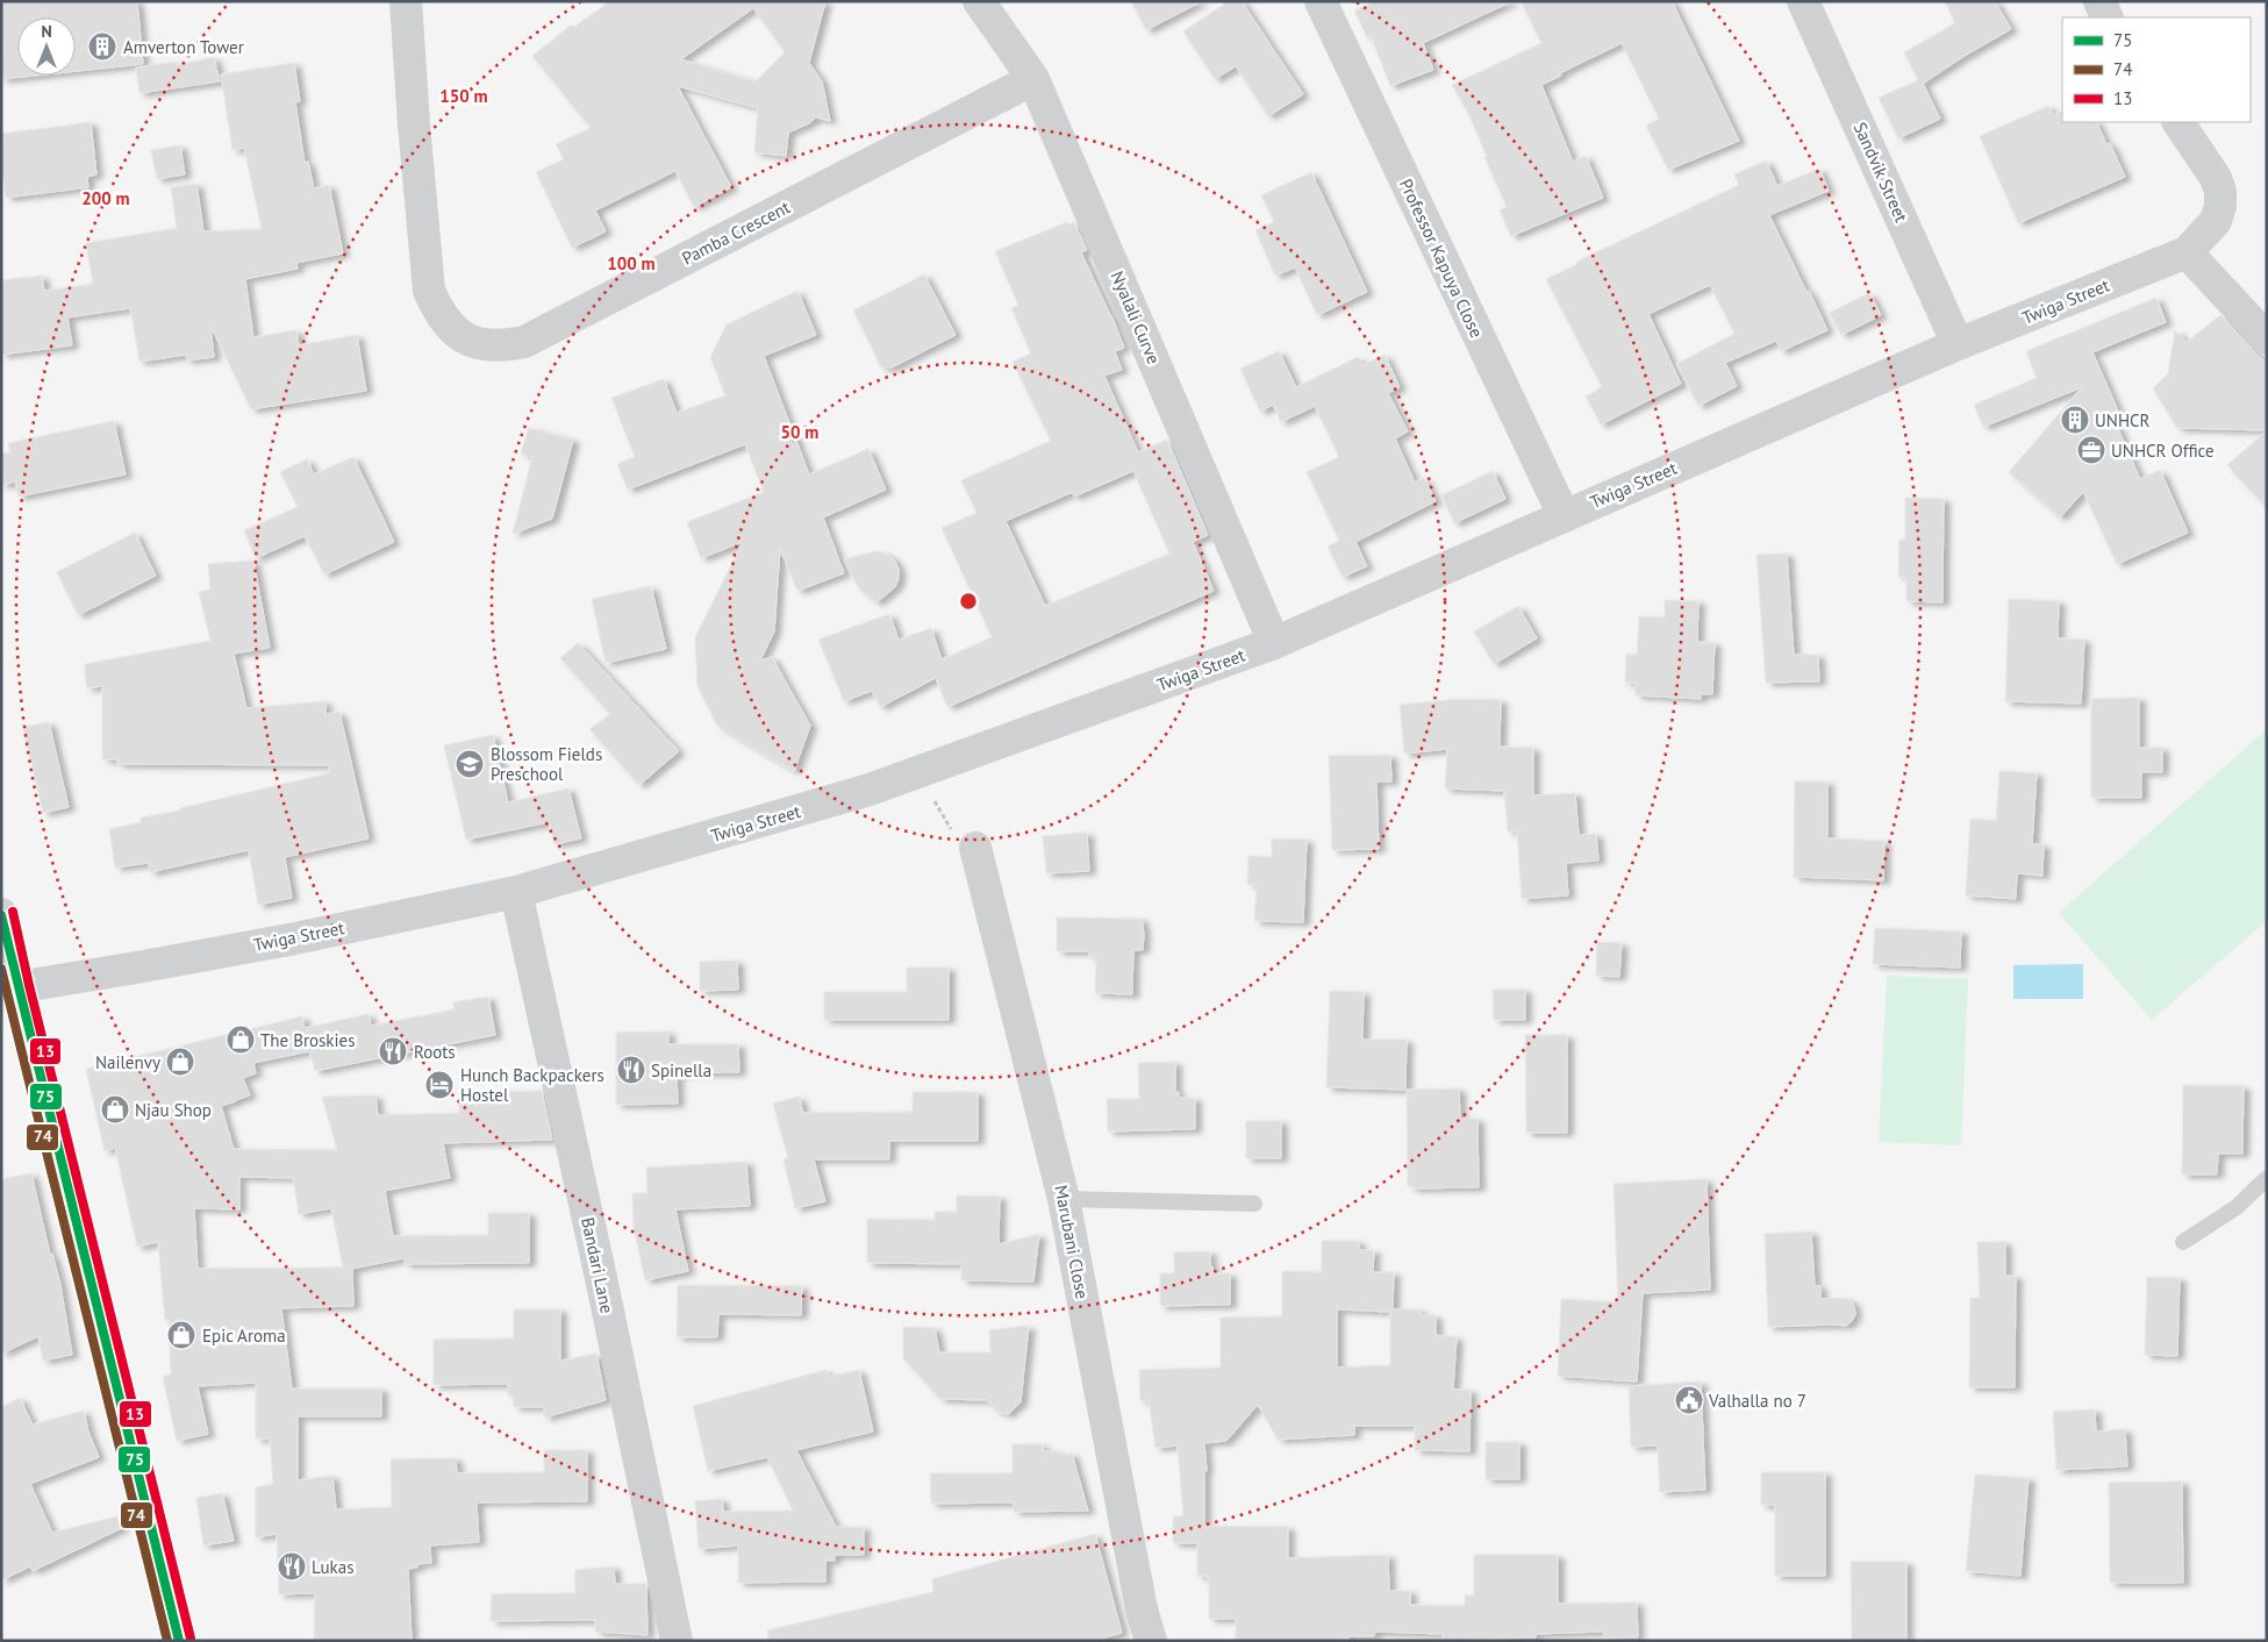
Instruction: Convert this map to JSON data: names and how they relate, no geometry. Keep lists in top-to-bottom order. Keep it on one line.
{"streets":{"street":["Sandvik Street","Pamba Crescent","Professor Kapuya Close","Twiga Street","Nyalali Curve","Marubani Close","Bandari Lane"]},"crossings":[["Sandvik Street","Twiga Street"],["Pamba Crescent","Nyalali Curve"],["Professor Kapuya Close","Twiga Street"],["Twiga Street","Nyalali Curve"],["Twiga Street","Bandari Lane"]],"places":{"building":["Amverton Tower","UNHCR"],"office":["UNHCR Office"],"school or university":["Blossom Fields Preschool"],"shop":["The Broskies","Nailenvy","Njau Shop","Epic Aroma"],"restaurant":["Roots","Spinella","Lukas"],"hotel":["Hunch Backpackers Hostel"],"public building":["Valhalla no 7"]},"lines":["transit line 13","transit line 75","transit line 74"],"legend":["75","74","13"],"north":"top","rings":["150 m","200 m","100 m","50 m"]}
